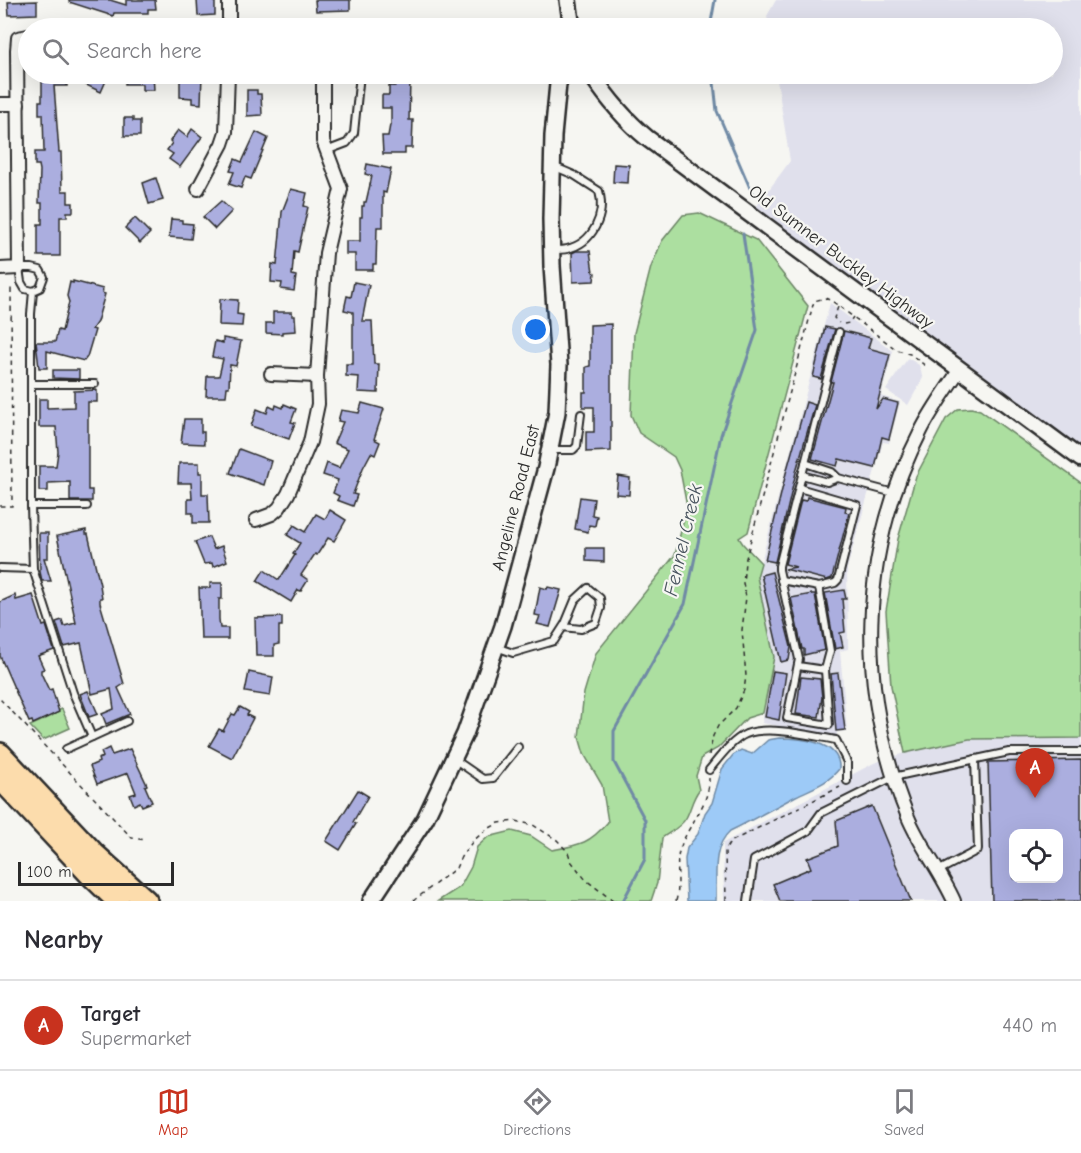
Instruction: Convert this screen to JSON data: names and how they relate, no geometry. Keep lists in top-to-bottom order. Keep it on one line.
{"streets":{"street":["Old Sumner Buckley Highway","Angeline Road East"]},"water":["Fennel Creek"],"scale_bar":"100 m","page":{"search":"Search here","pins":"A","scale":"100 m","heading":"Nearby","list":[{"mark":"A","name":"Target","note":"Supermarket","value":"440 m"}],"nav":["Map","Directions","Saved"]}}
